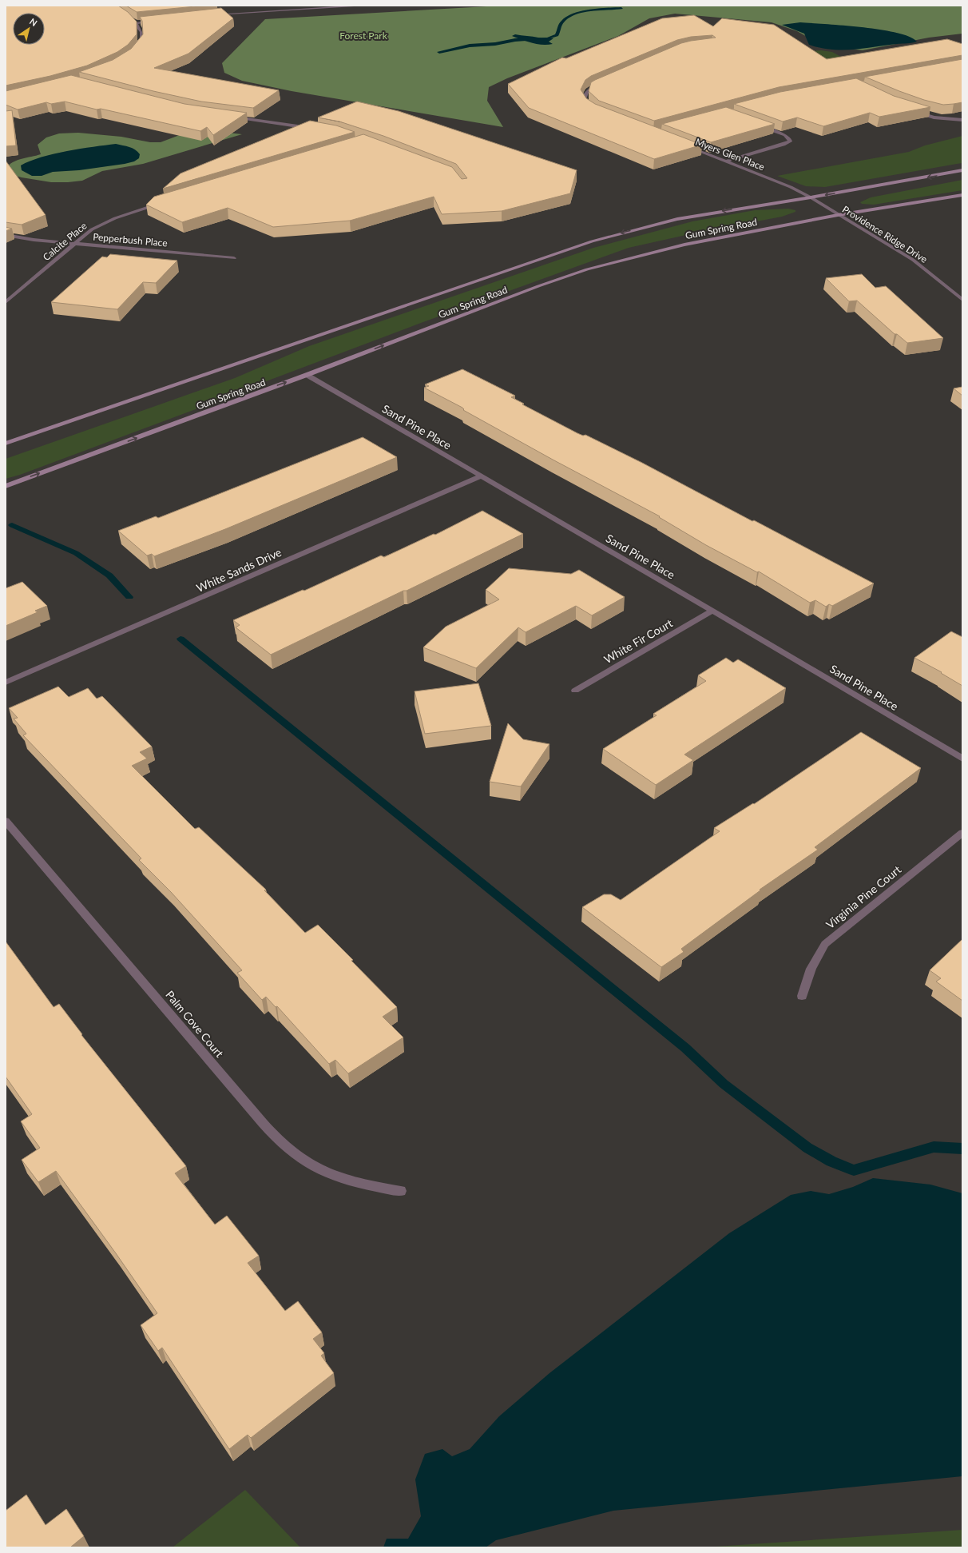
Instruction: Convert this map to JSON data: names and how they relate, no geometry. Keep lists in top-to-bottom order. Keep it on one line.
{"streets":{"main road":["Gum Spring Road"],"street":["Myers Glen Place","Providence Ridge Drive","Pepperbush Place","Calcite Place","Sand Pine Place","White Sands Drive","White Fir Court","Virginia Pine Court","Palm Cove Court"]},"crossings":[["Myers Glen Place","Gum Spring Road"],["Myers Glen Place","Providence Ridge Drive"],["Gum Spring Road","Providence Ridge Drive"],["Gum Spring Road","Sand Pine Place"],["Pepperbush Place","Calcite Place"],["Sand Pine Place","White Sands Drive"],["Sand Pine Place","White Fir Court"]],"parks":["Forest Park"],"north":"top right"}
